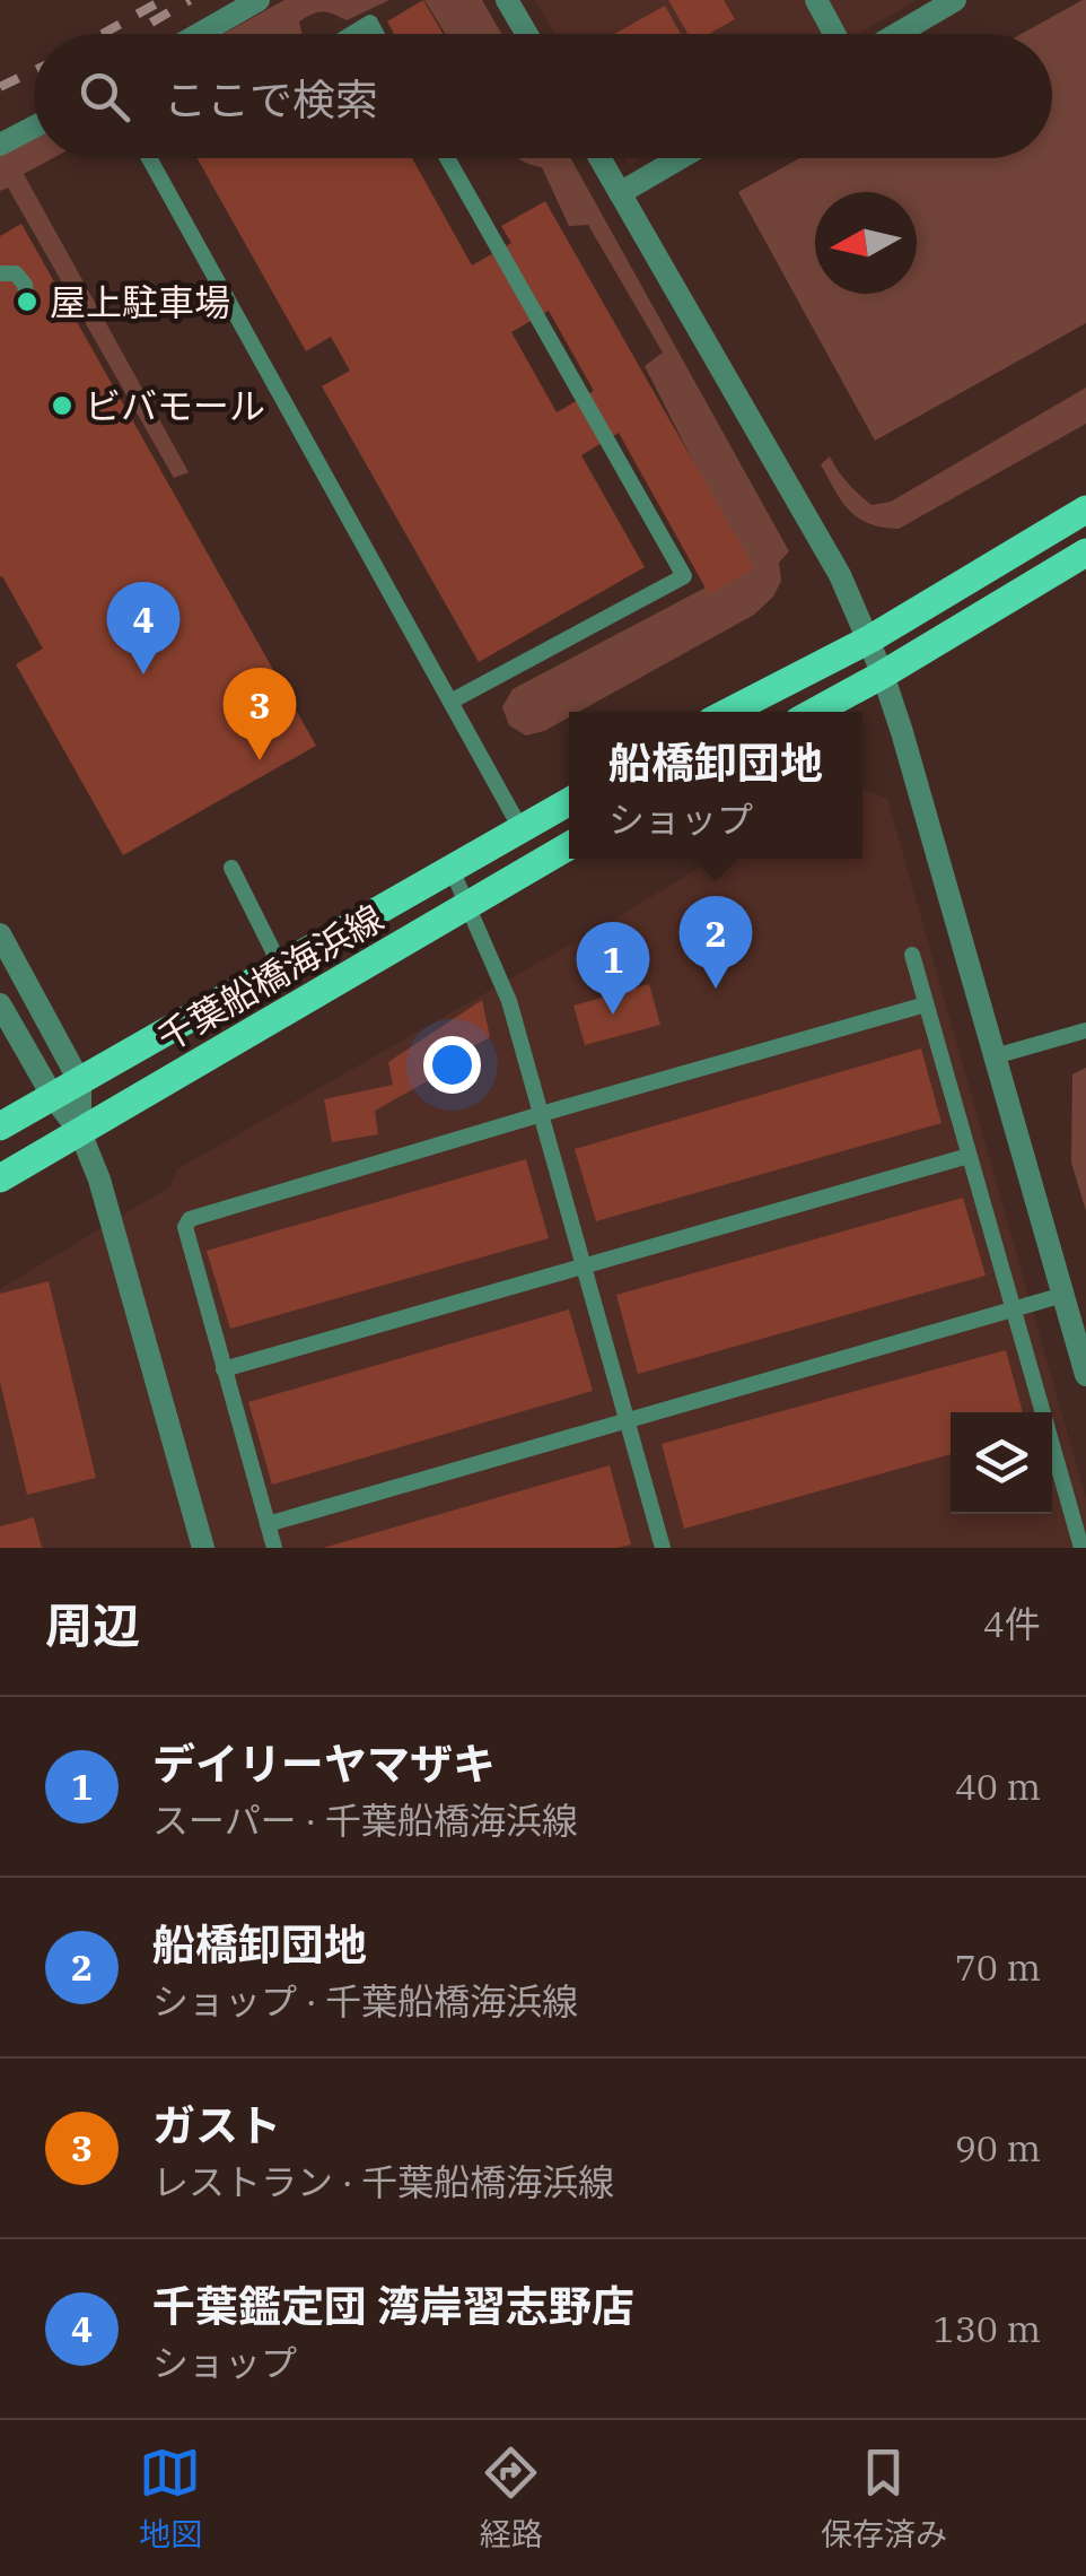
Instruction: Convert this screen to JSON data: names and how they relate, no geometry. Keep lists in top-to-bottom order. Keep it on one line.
{"streets":{"main road":["千葉船橋海浜線"]},"places":["屋上駐車場","ビバモール"],"north":"left","page":{"search":"ここで検索","pins":["4","3","2","1"],"popup":["船橋卸団地","ショップ"],"heading":["周辺","4件"],"list":[{"mark":"1","name":"デイリーヤマザキ","note":"スーパー · 千葉船橋海浜線","value":"40 m"},{"mark":"2","name":"船橋卸団地","note":"ショップ · 千葉船橋海浜線","value":"70 m"},{"mark":"3","name":"ガスト","note":"レストラン · 千葉船橋海浜線","value":"90 m"},{"mark":"4","name":"千葉鑑定団 湾岸習志野店","note":"ショップ","value":"130 m"}],"nav":["地図","経路","保存済み"]}}
